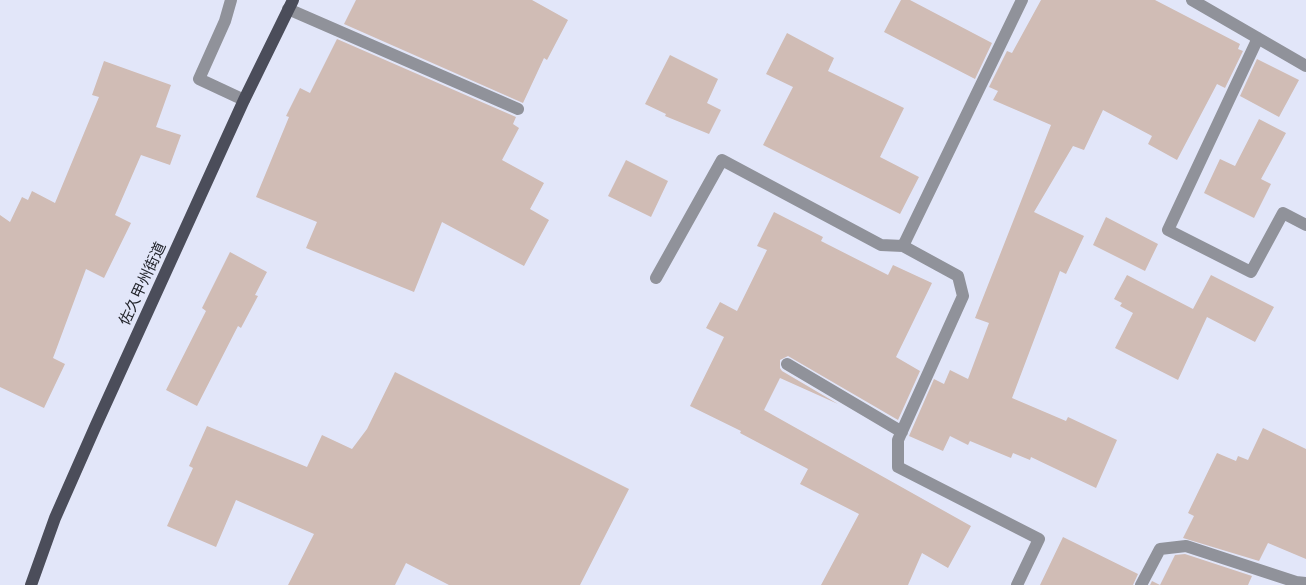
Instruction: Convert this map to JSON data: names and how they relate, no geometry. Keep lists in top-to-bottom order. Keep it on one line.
{"streets":{"main road":["佐久甲州街道"]}}
